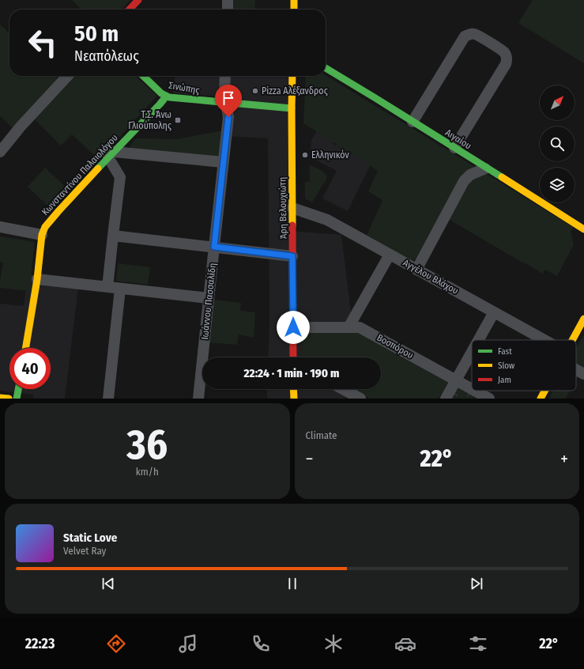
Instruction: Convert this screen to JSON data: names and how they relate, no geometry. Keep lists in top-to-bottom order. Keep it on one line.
{"streets":{"street":["Σινώπης","Αιγαίου","Κωνσταντίνου Παλαιολόγου","Άρη Βελουχιώτη","Αγγέλου Βλάχου","Ιωάννου Πασσαλίδη","Βοσπόρου"]},"crossings":[["Σινώπης","Κωνσταντίνου Παλαιολόγου"],["Σινώπης","Άρη Βελουχιώτη"],["Σινώπης","Ιωάννου Πασσαλίδη"],["Άρη Βελουχιώτη","Αγγέλου Βλάχου"],["Άρη Βελουχιώτη","Βοσπόρου"]],"places":{"other":["Pizza Αλέξανδρος","Ελληνικόν"],"transit":["Τ.Σ. Άνω Γλιούπολης"]},"legend":["Fast","Slow","Jam"],"north":"top right","page":{"turn":["50 m","Νεαπόλεως"],"limit":"40","trip":"22:24 · 1 min · 190 m","tile":[["36","km/h"],"Climate"],"heat":["−","22°","+"],"song":["Static Love","Velvet Ray"],"tabs":["22:23","22°"]}}
